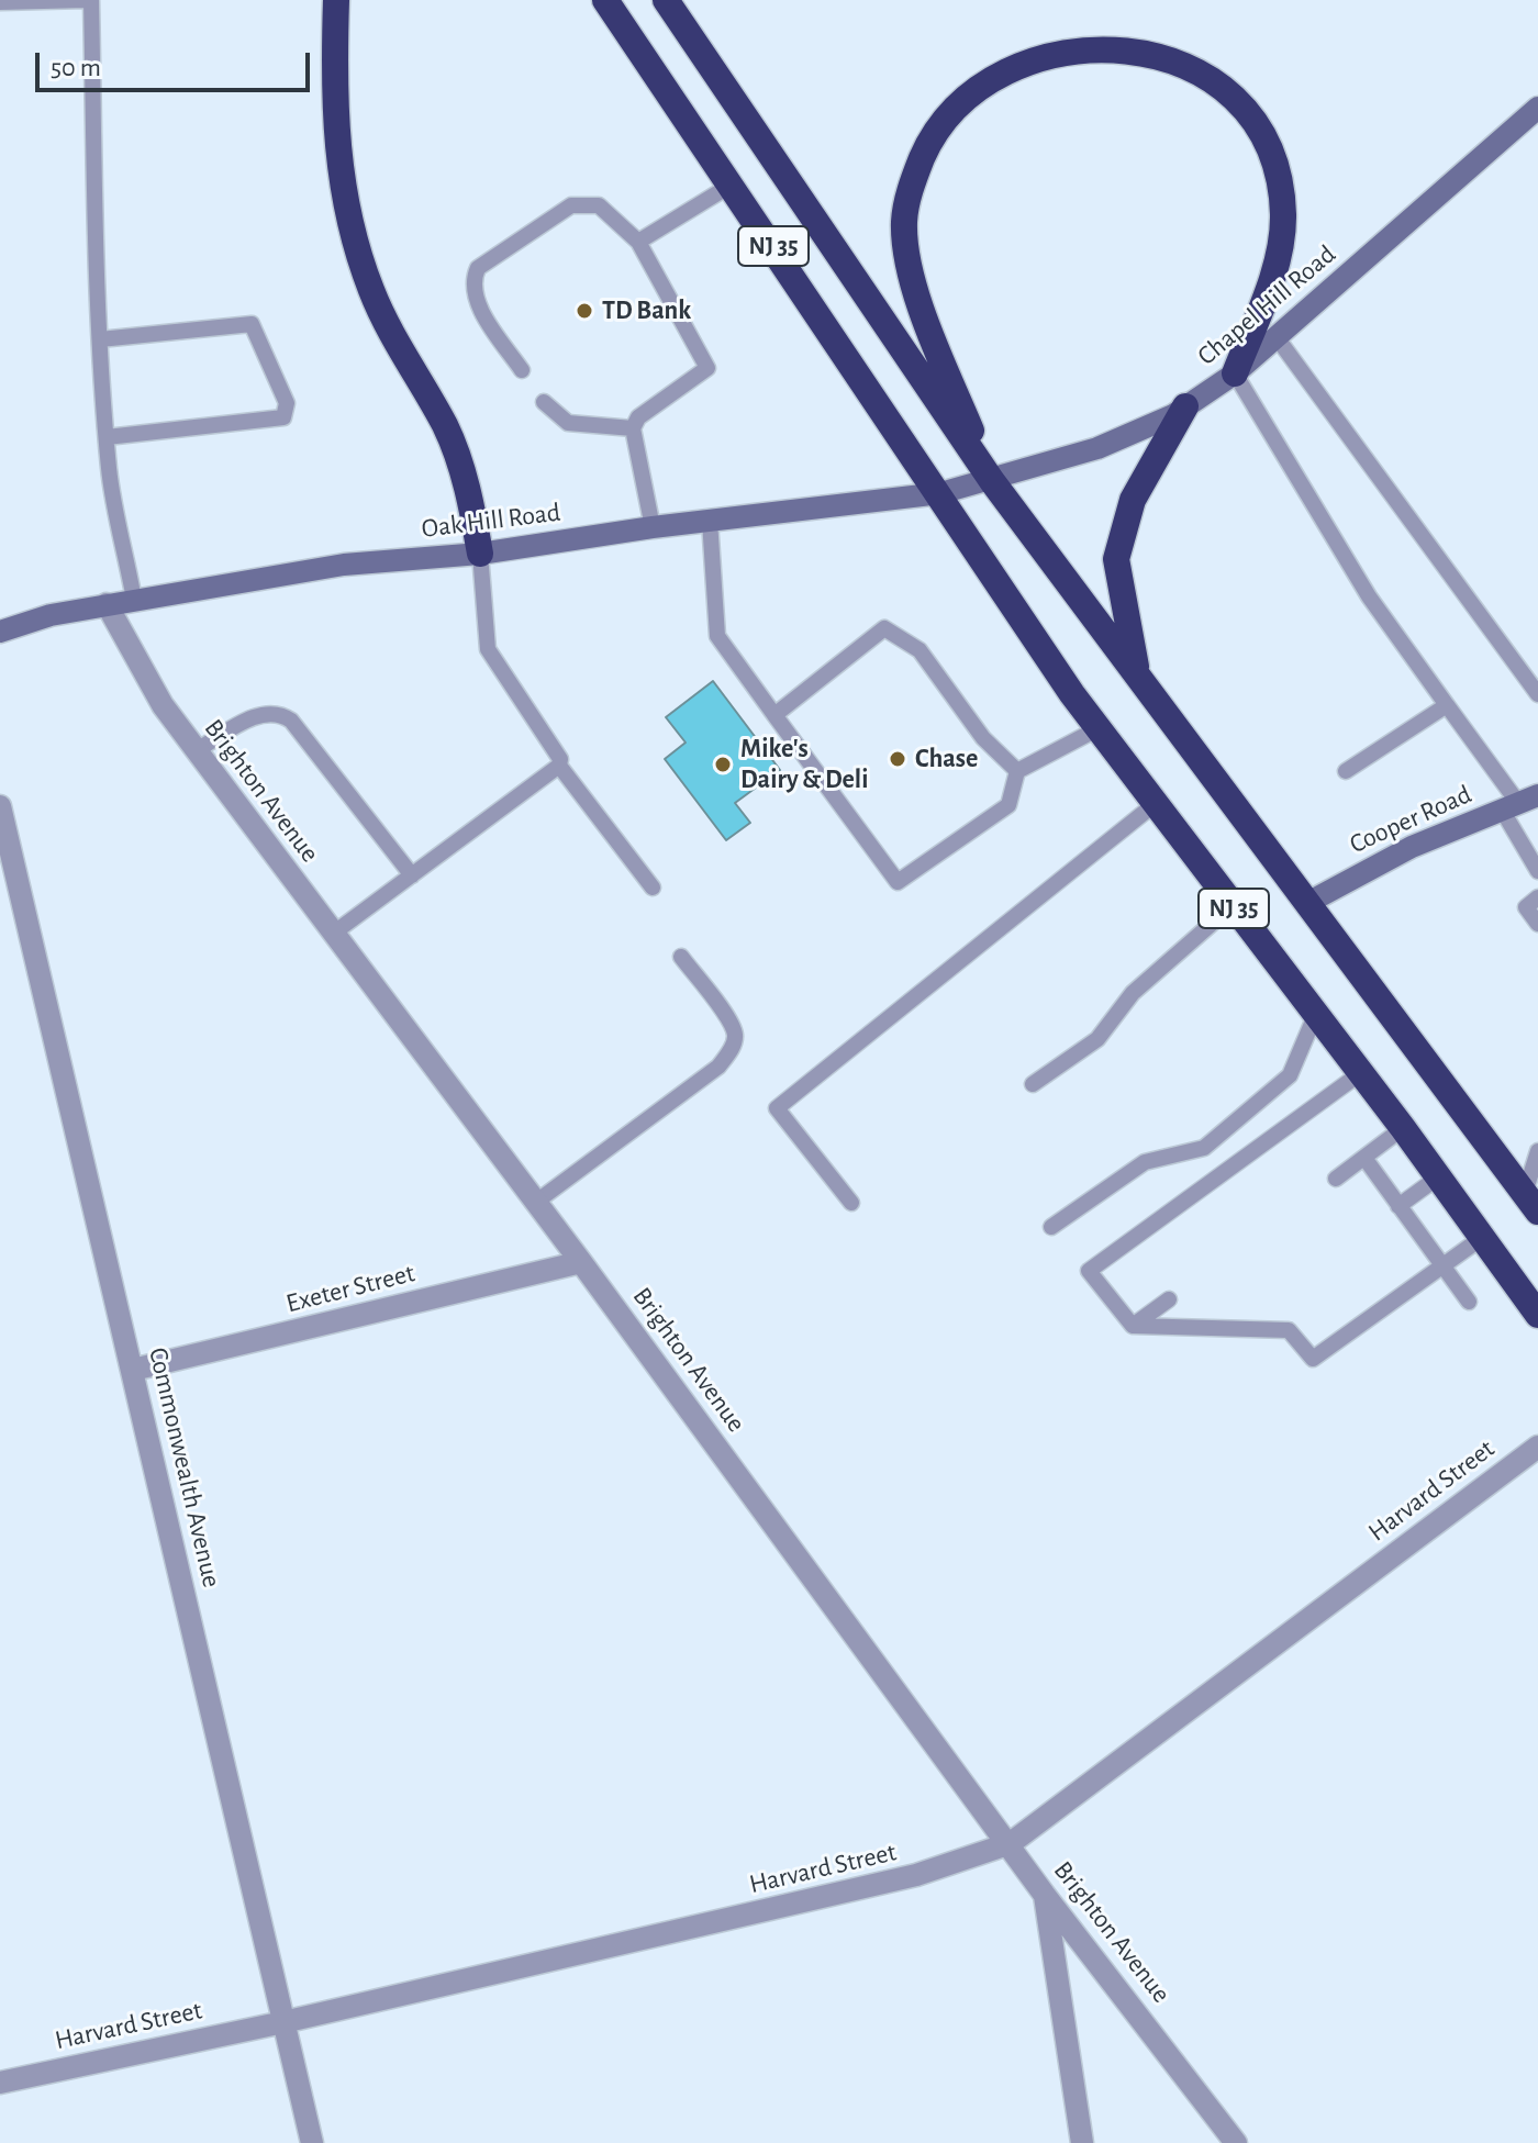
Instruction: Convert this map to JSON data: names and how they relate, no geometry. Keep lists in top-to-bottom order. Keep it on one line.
{"streets":{"highway":["NJ 35"],"street":["Chapel Hill Road","Oak Hill Road","Brighton Avenue","Cooper Road","Exeter Street","Commonwealth Avenue","Harvard Street"]},"crossings":[["NJ 35","Chapel Hill Road"],["NJ 35","Oak Hill Road"],["NJ 35","Cooper Road"],["Chapel Hill Road","Oak Hill Road"],["Oak Hill Road","Brighton Avenue"],["Brighton Avenue","Exeter Street"],["Brighton Avenue","Harvard Street"],["Exeter Street","Commonwealth Avenue"],["Commonwealth Avenue","Harvard Street"]],"places":["TD Bank","Chase","Mike's Dairy & Deli"],"scale_bar":"50 m"}
